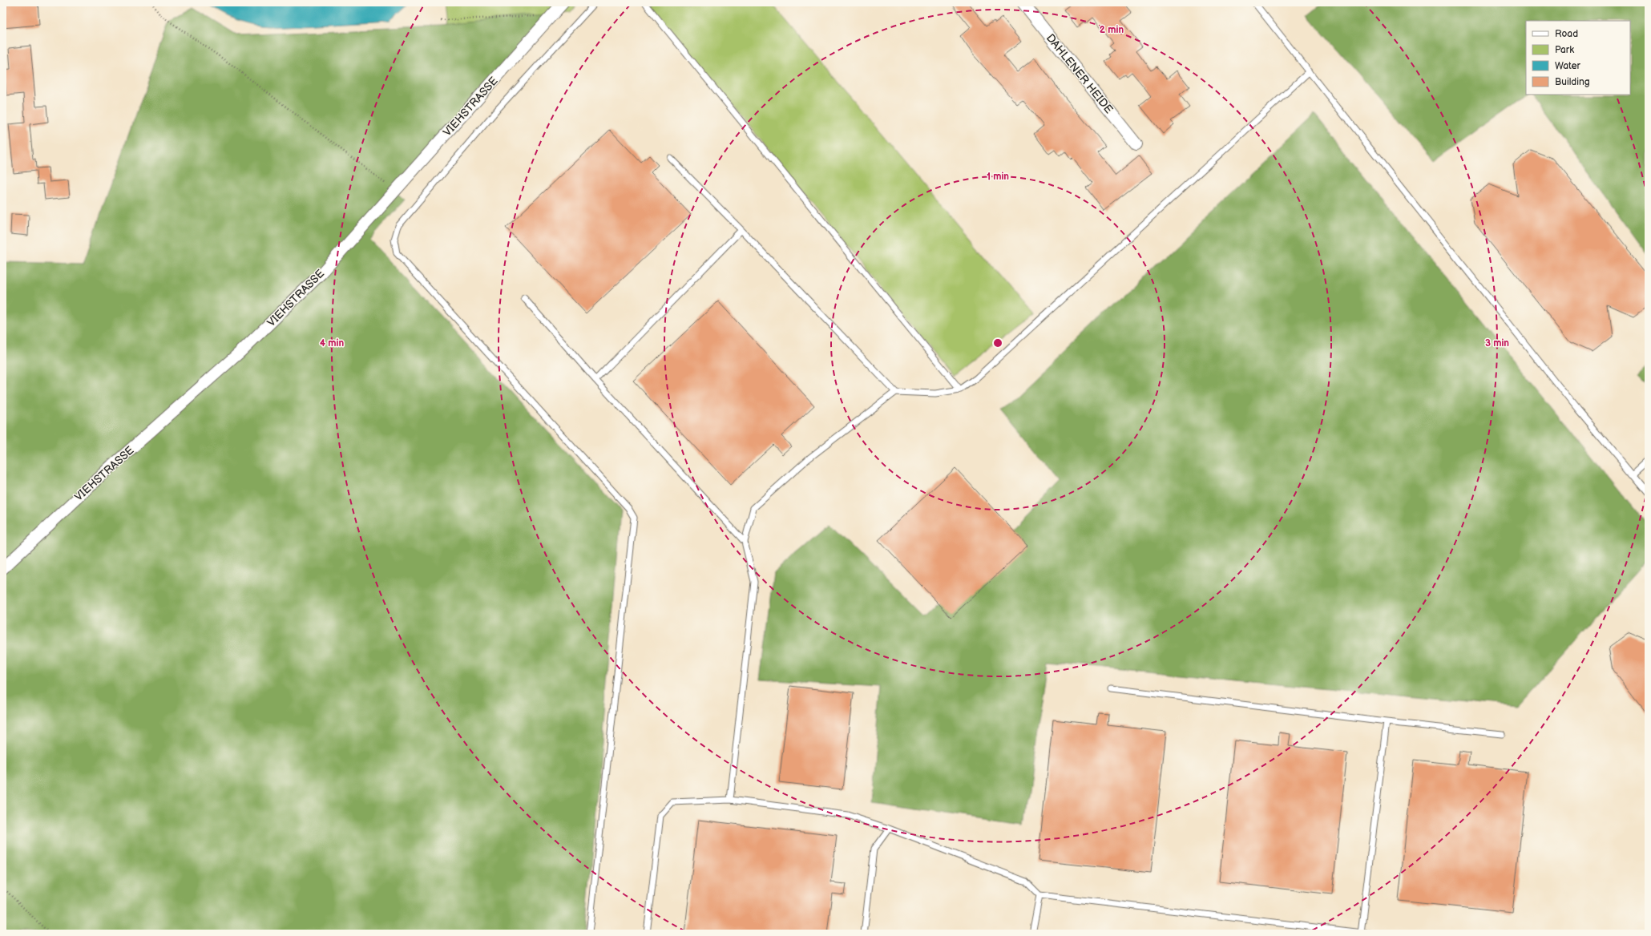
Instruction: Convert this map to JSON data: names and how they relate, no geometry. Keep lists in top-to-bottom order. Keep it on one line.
{"streets":{"street":["DAHLENER HEIDE","VIEHSTRASSE"]},"legend":["Road","Park","Water","Building"],"rings":["2 min","1 min","3 min","4 min"]}
